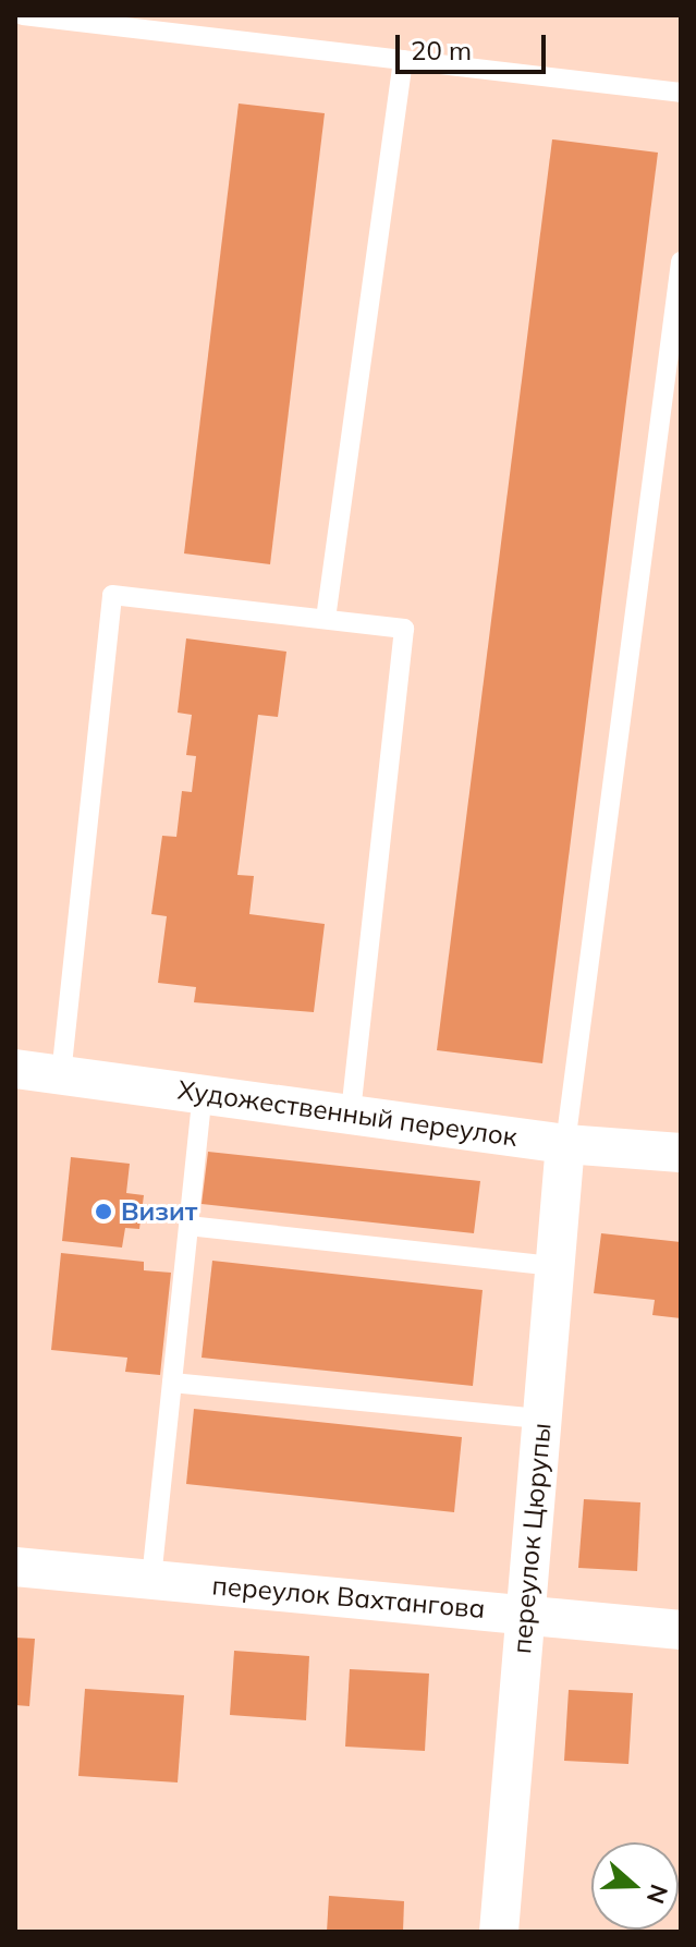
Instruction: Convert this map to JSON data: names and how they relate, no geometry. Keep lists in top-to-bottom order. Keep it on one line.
{"streets":{"street":["Художественный переулок","переулок Цюрупы","переулок Вахтангова"]},"crossings":[["Художественный переулок","переулок Цюрупы"],["переулок Цюрупы","переулок Вахтангова"]],"places":["Визит"],"scale_bar":"20 m","north":"right"}
